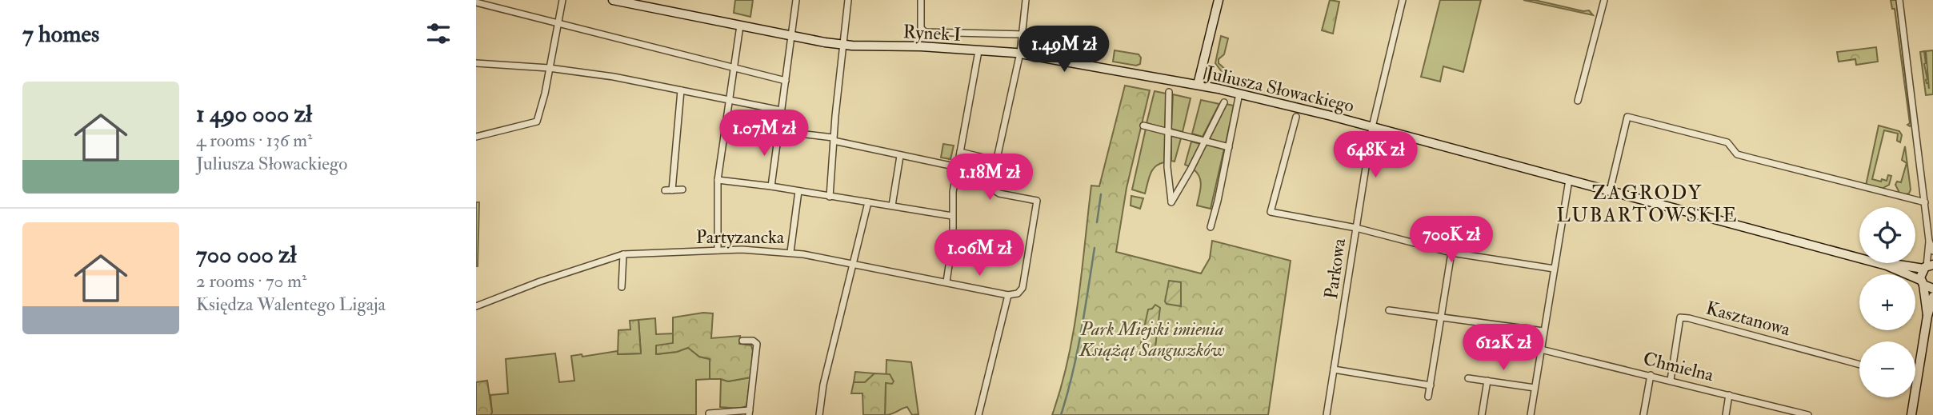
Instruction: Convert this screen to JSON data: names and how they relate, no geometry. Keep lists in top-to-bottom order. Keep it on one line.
{"streets":{"main road":["Rynek I","Juliusza Słowackiego"],"street":["Partyzancka","Parkowa","Kasztanowa","Chmielna"]},"crossings":[["Rynek I","Juliusza Słowackiego"],["Juliusza Słowackiego","Parkowa"],["Kasztanowa","Chmielna"]],"districts":["ZAGRODY LUBARTOWSKIE"],"parks":["Park Miejski imienia Książąt Sanguszków"],"page":{"heading":"7 homes","price":["1.49M zł","1.07M zł","648K zł","1.18M zł","700K zł","1.06M zł","612K zł"],"list":[{"name":"1 490 000 zł","note":"4 rooms · 136 m² · Juliusza Słowackiego"},{"name":"700 000 zł","note":"2 rooms · 70 m² · Księdza Walentego Ligaja"}],"map_buttons":["+","−"]}}
